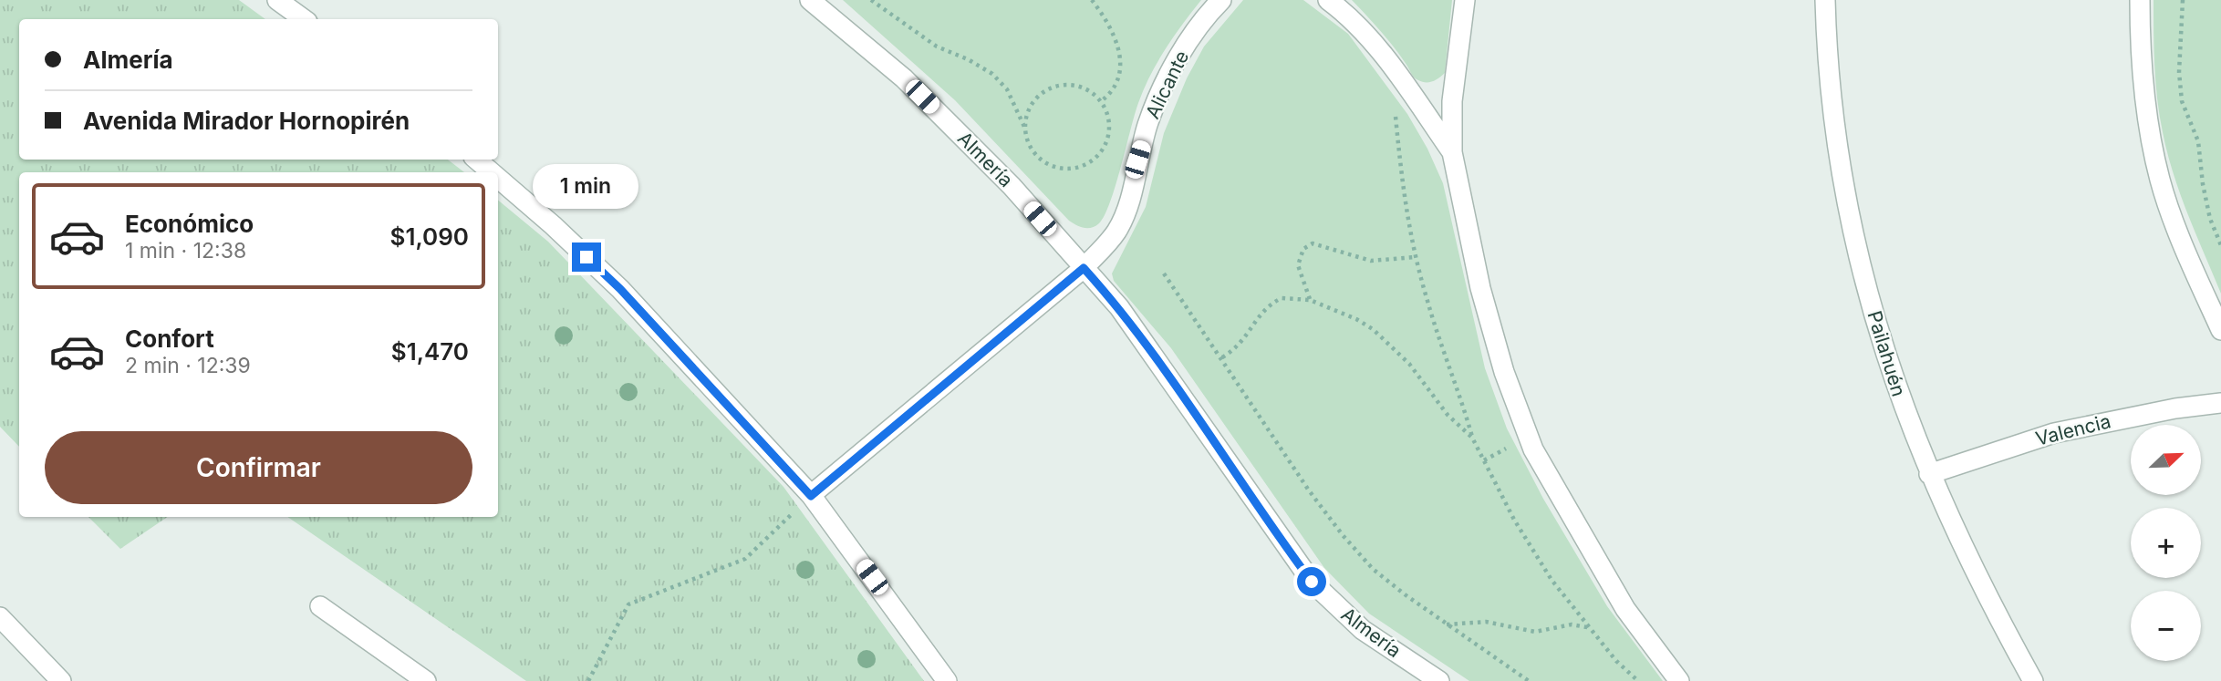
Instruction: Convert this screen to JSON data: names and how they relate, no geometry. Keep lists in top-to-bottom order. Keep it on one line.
{"streets":{"street":["Alicante","Almería","Pailahuén","Valencia"]},"crossings":[["Alicante","Almería"],["Pailahuén","Valencia"]],"north":"top right","page":{"banner":["Almería","Avenida Mirador Hornopirén"],"bubble":"1 min","list":[{"name":"Económico","note":"1 min · 12:38","value":"$1,090"},{"name":"Confort","note":"2 min · 12:39","value":"$1,470"}],"buttons":"Confirmar","map_buttons":["+","−"]}}
